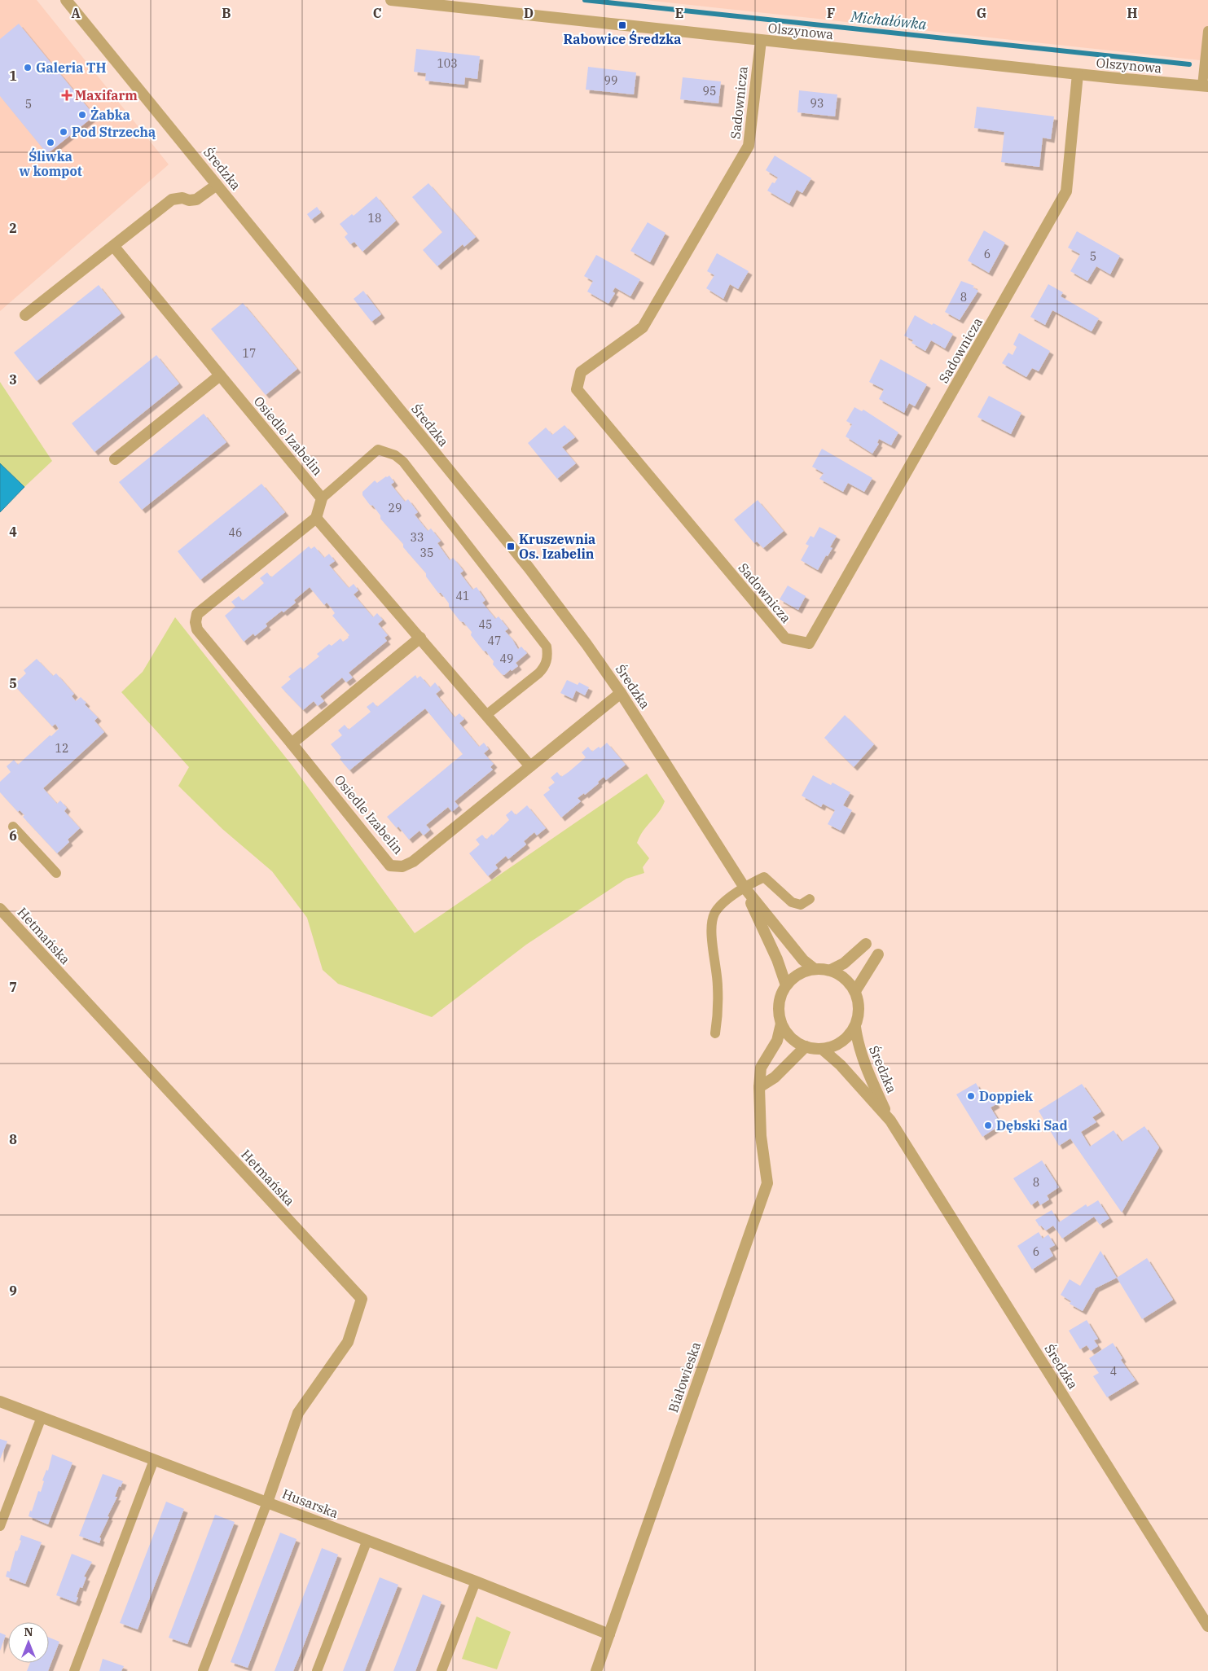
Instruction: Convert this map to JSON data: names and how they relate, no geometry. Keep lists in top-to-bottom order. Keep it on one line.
{"streets":{"street":["Olszynowa","Sadownicza","Średzka","Osiedle Izabelin","Hetmańska","Białowieska","Husarska"]},"crossings":[["Olszynowa","Sadownicza"],["Średzka","Osiedle Izabelin"],["Średzka","Białowieska"],["Hetmańska","Husarska"],["Białowieska","Husarska"]],"water":["Michałówka"],"places":{"transit":["Rabowice Średzka","Kruszewnia Os. Izabelin"],"other":["Galeria TH","Żabka","Pod Strzechą","Śliwka w kompot","Doppiek","Dębski Sad"],"health":["Maxifarm"]},"house_numbers":["103","99","95","93","5","18","6","5","8","17","29","46","33","35","41","45","47","49","12","8","6","4"],"north":"top","grid":{"columns":["A","B","C","D","E","F","G","H"],"rows":["1","2","3","4","5","6","7","8","9"]}}
